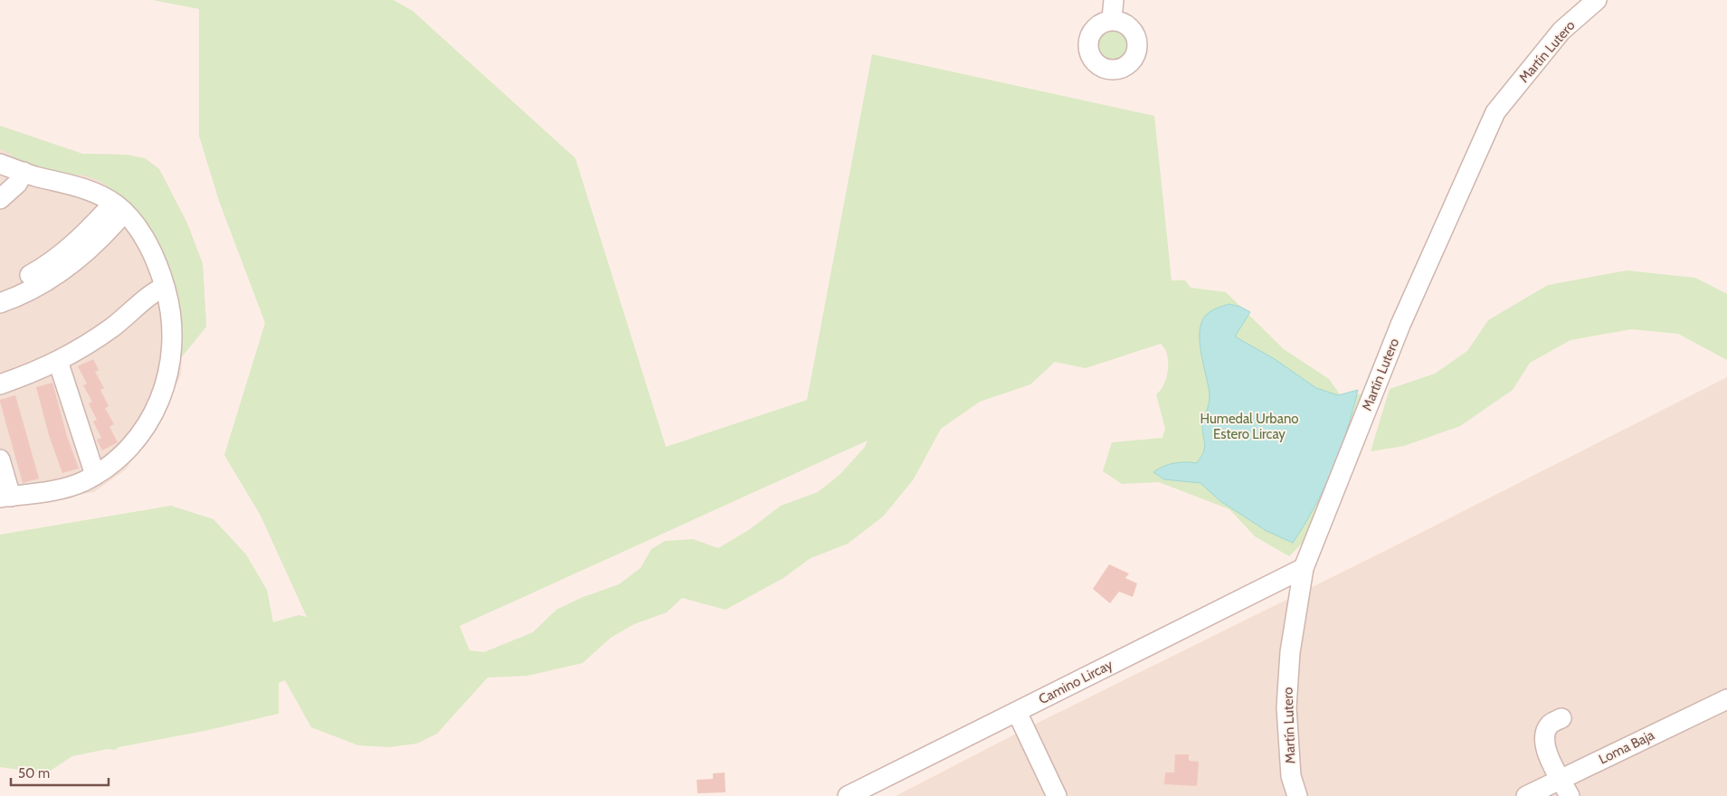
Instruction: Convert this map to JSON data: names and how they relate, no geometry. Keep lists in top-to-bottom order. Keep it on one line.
{"streets":{"street":["Martín Lutero","Camino Lircay","Loma Baja"]},"crossings":[["Martín Lutero","Camino Lircay"]],"parks":["Humedal Urbano Estero Lircay"],"scale_bar":"50 m"}
